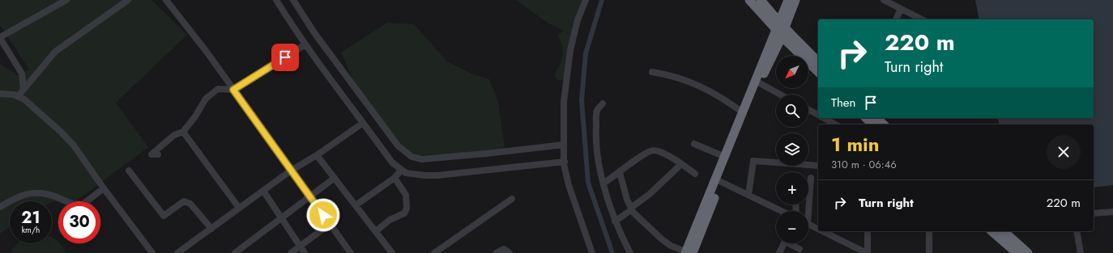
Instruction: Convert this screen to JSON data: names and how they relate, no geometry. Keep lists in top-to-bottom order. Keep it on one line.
{"north":"bottom left","page":{"turn":["220 m","Turn right"],"map_buttons":["+","−"],"then":"Then","heading":["1 min","310 m · 06:46"],"list":[{"name":"Turn right","value":"220 m"}],"speed":"21 km/h","limit":"30"}}
